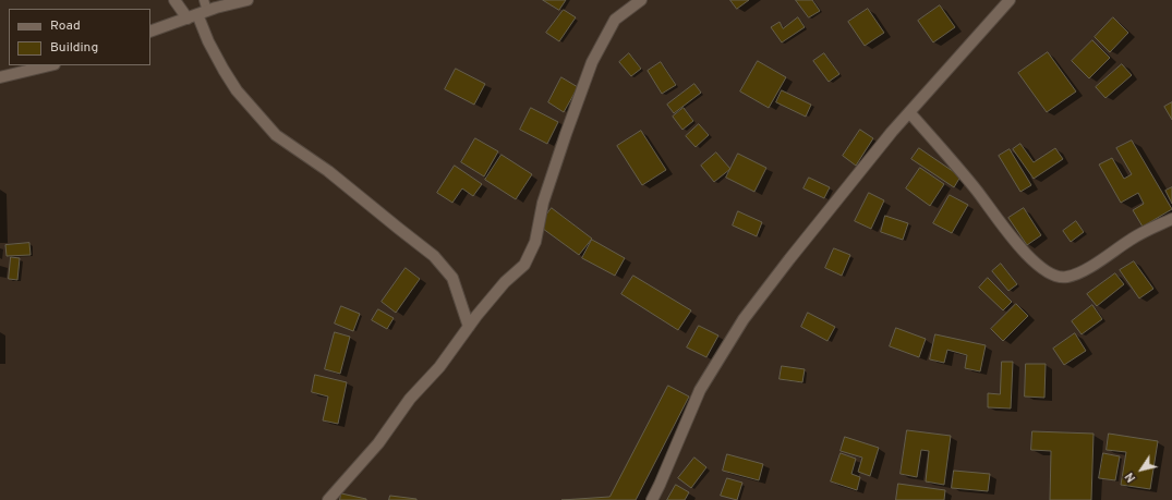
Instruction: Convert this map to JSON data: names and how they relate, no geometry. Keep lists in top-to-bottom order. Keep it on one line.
{"legend":["Road","Building"],"north":"bottom left"}
